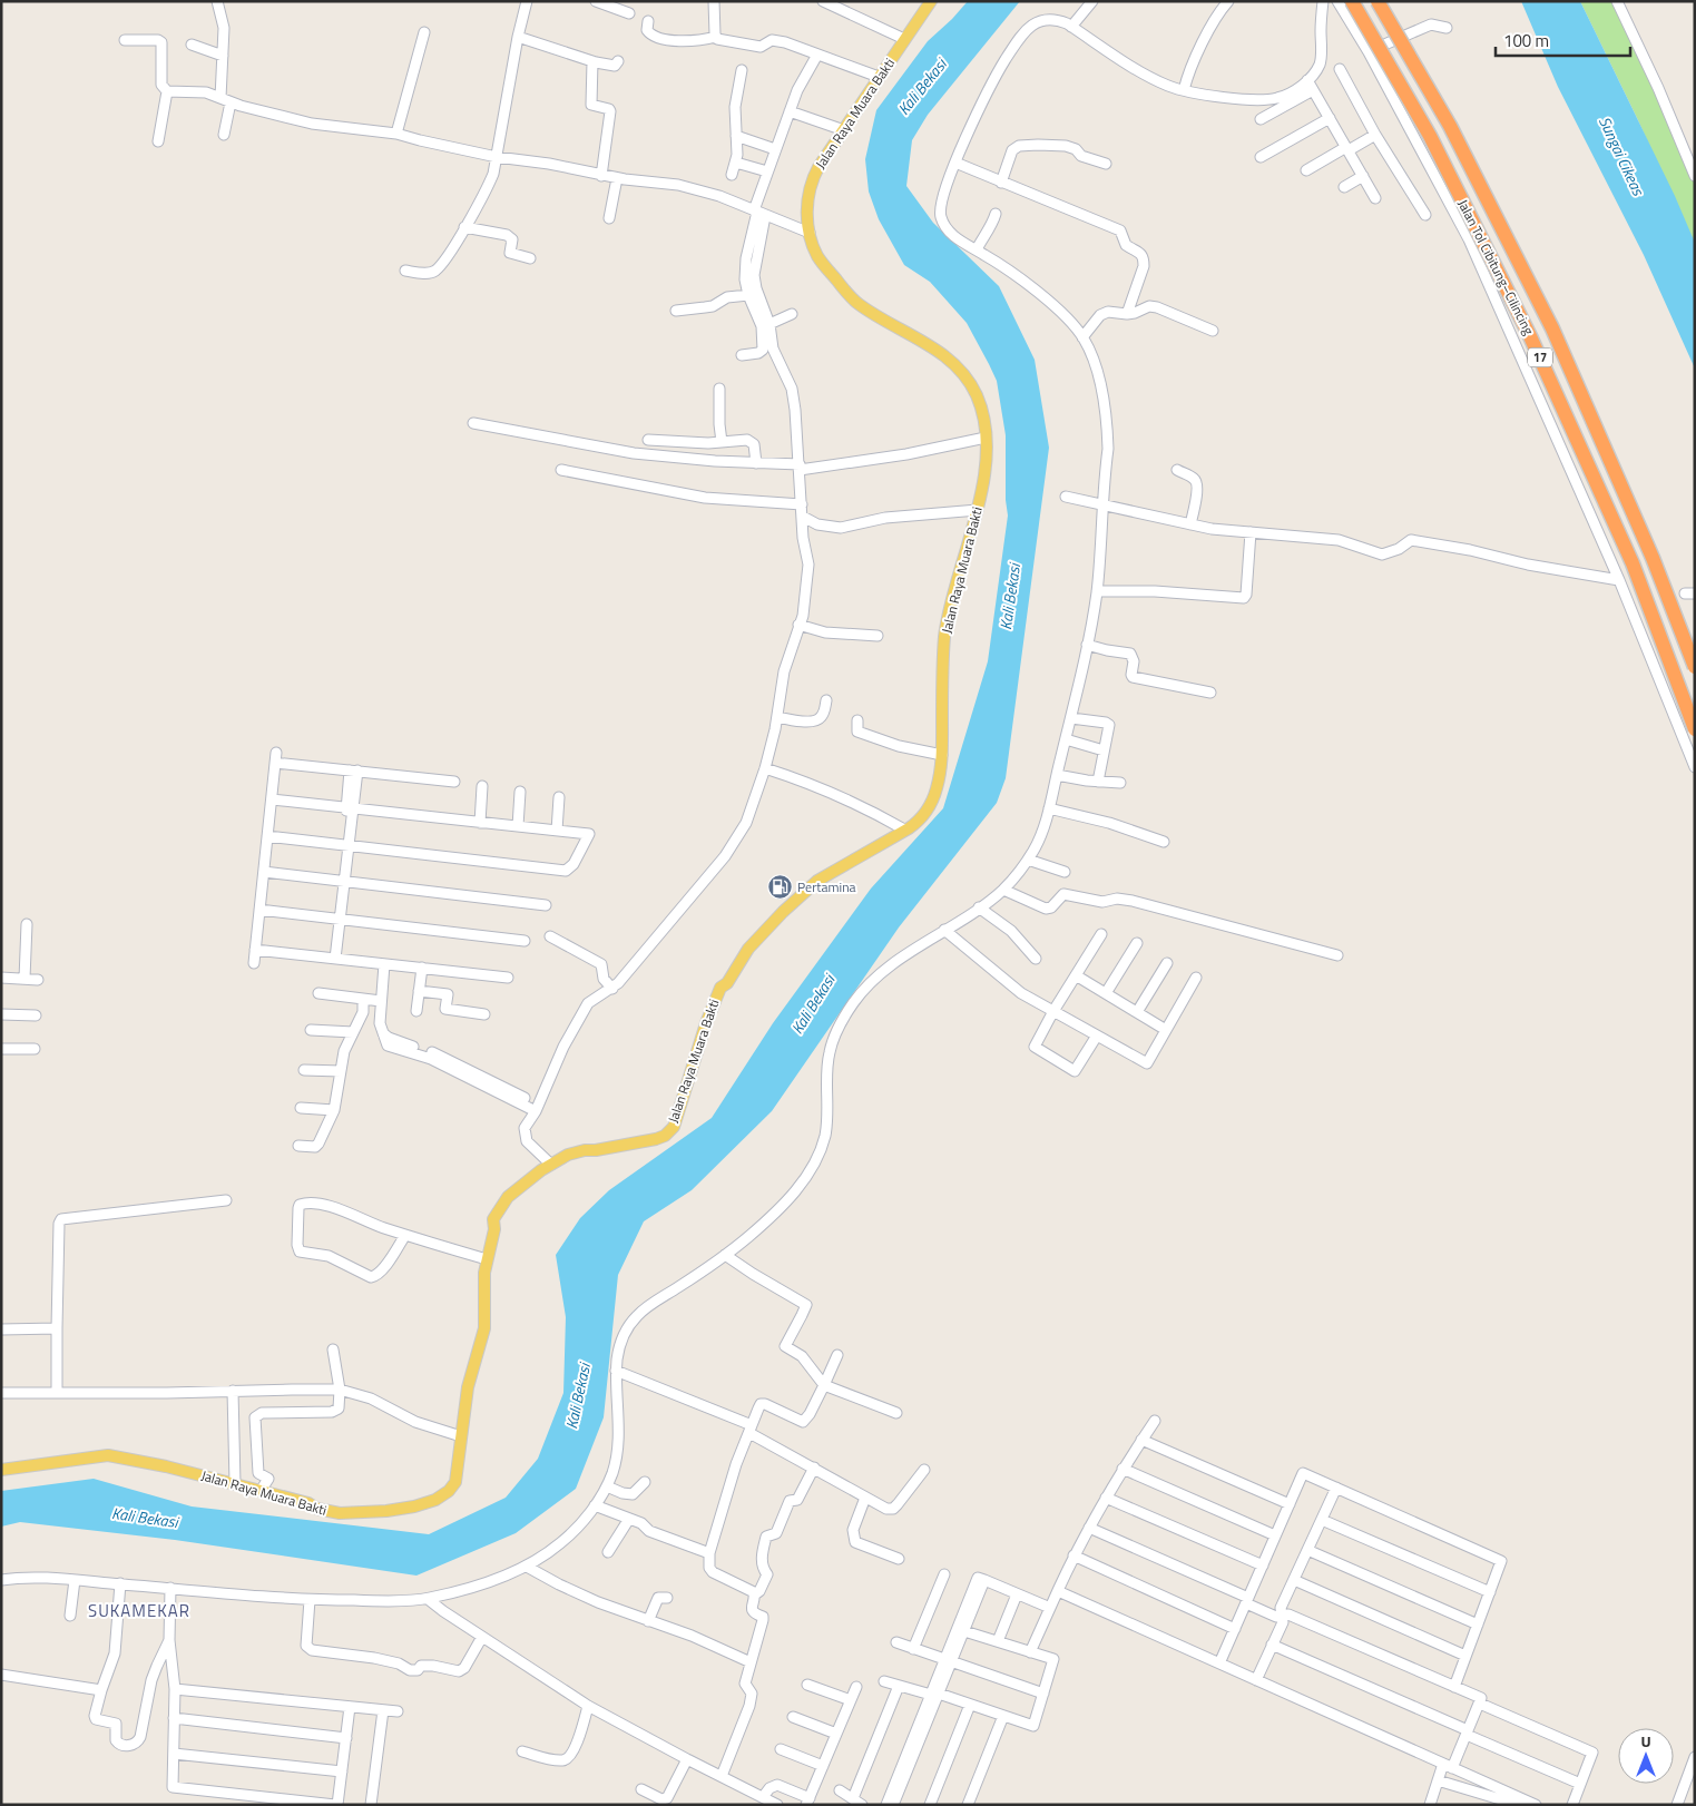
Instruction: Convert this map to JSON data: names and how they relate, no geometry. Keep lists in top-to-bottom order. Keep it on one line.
{"streets":{"highway":["Jalan Tol Cibitung–Cilincing","17"],"main road":["Jalan Raya Muara Bakti"]},"districts":["SUKAMEKAR"],"water":["Kali Bekasi","Sungai Cikeas"],"places":{"fuel station":["Pertamina"]},"scale_bar":"100 m","north":"top"}
